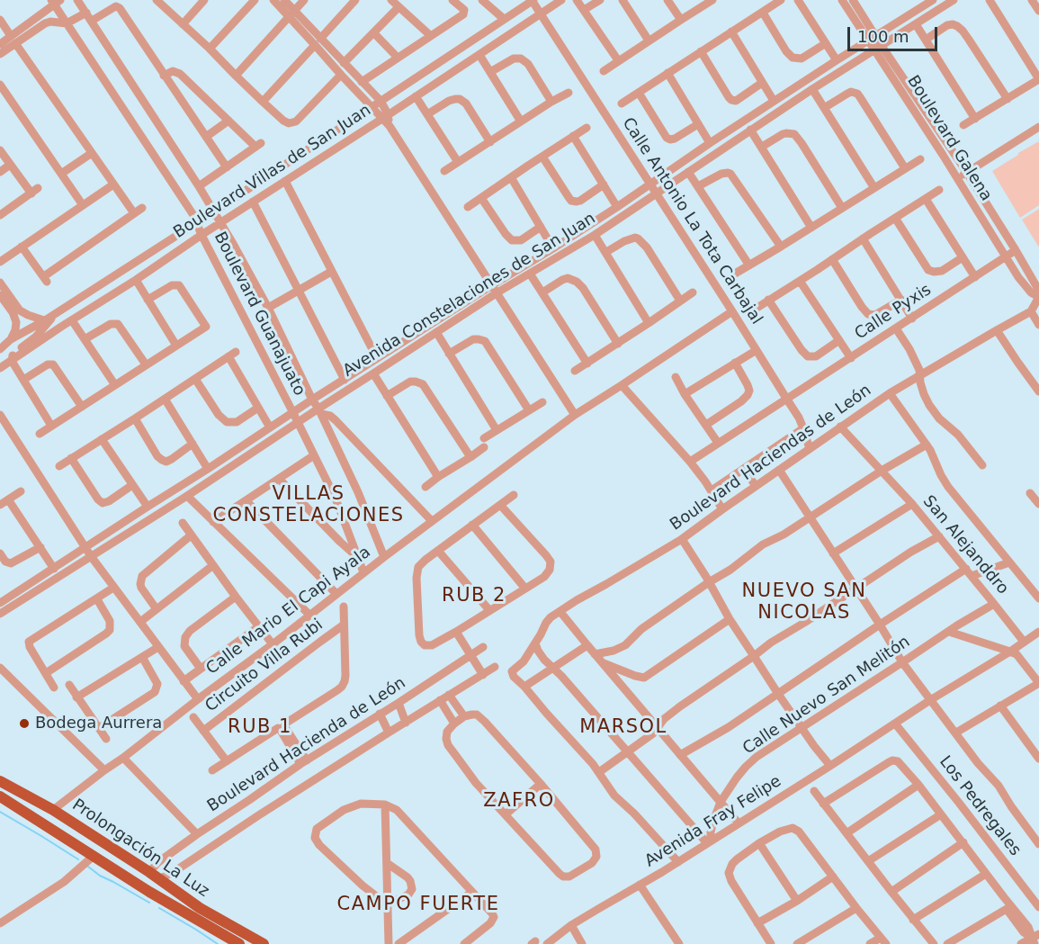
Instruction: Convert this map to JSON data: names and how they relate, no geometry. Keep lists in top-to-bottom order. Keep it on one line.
{"streets":{"main road":["Prolongación La Luz"],"street":["Boulevard Galena","Boulevard Villas de San Juan","Calle Antonio La Tota Carbajal","Avenida Constelaciones de San Juan","Calle Pyxis","Boulevard Guanajuato","Boulevard Haciendas de León","San Alejanddro","Calle Mario El Capi Ayala","Circuito Villa Rubi","Calle Nuevo San Melitón","Boulevard Hacienda de León","Los Pedregales","Avenida Fray Felipe"]},"crossings":[["Boulevard Galena","Avenida Constelaciones de San Juan"],["Boulevard Galena","Calle Pyxis"],["Boulevard Villas de San Juan","Calle Antonio La Tota Carbajal"],["Boulevard Villas de San Juan","Boulevard Guanajuato"],["Calle Antonio La Tota Carbajal","Avenida Constelaciones de San Juan"],["Calle Antonio La Tota Carbajal","Calle Pyxis"],["Calle Antonio La Tota Carbajal","Boulevard Haciendas de León"],["Calle Antonio La Tota Carbajal","Calle Mario El Capi Ayala"],["Avenida Constelaciones de San Juan","Boulevard Guanajuato"],["Boulevard Guanajuato","Calle Mario El Capi Ayala"],["Boulevard Haciendas de León","San Alejanddro"],["San Alejanddro","Calle Nuevo San Melitón"],["San Alejanddro","Avenida Fray Felipe"],["Calle Mario El Capi Ayala","Prolongación La Luz"],["Circuito Villa Rubi","Boulevard Hacienda de León"],["Calle Nuevo San Melitón","Avenida Fray Felipe"],["Boulevard Hacienda de León","Prolongación La Luz"],["Los Pedregales","Avenida Fray Felipe"]],"districts":["VILLAS CONSTELACIONES","NUEVO SAN NICOLAS","RUB 2","RUB 1","MARSOL","ZAFRO","CAMPO FUERTE"],"places":["Bodega Aurrera"],"scale_bar":"100 m"}
